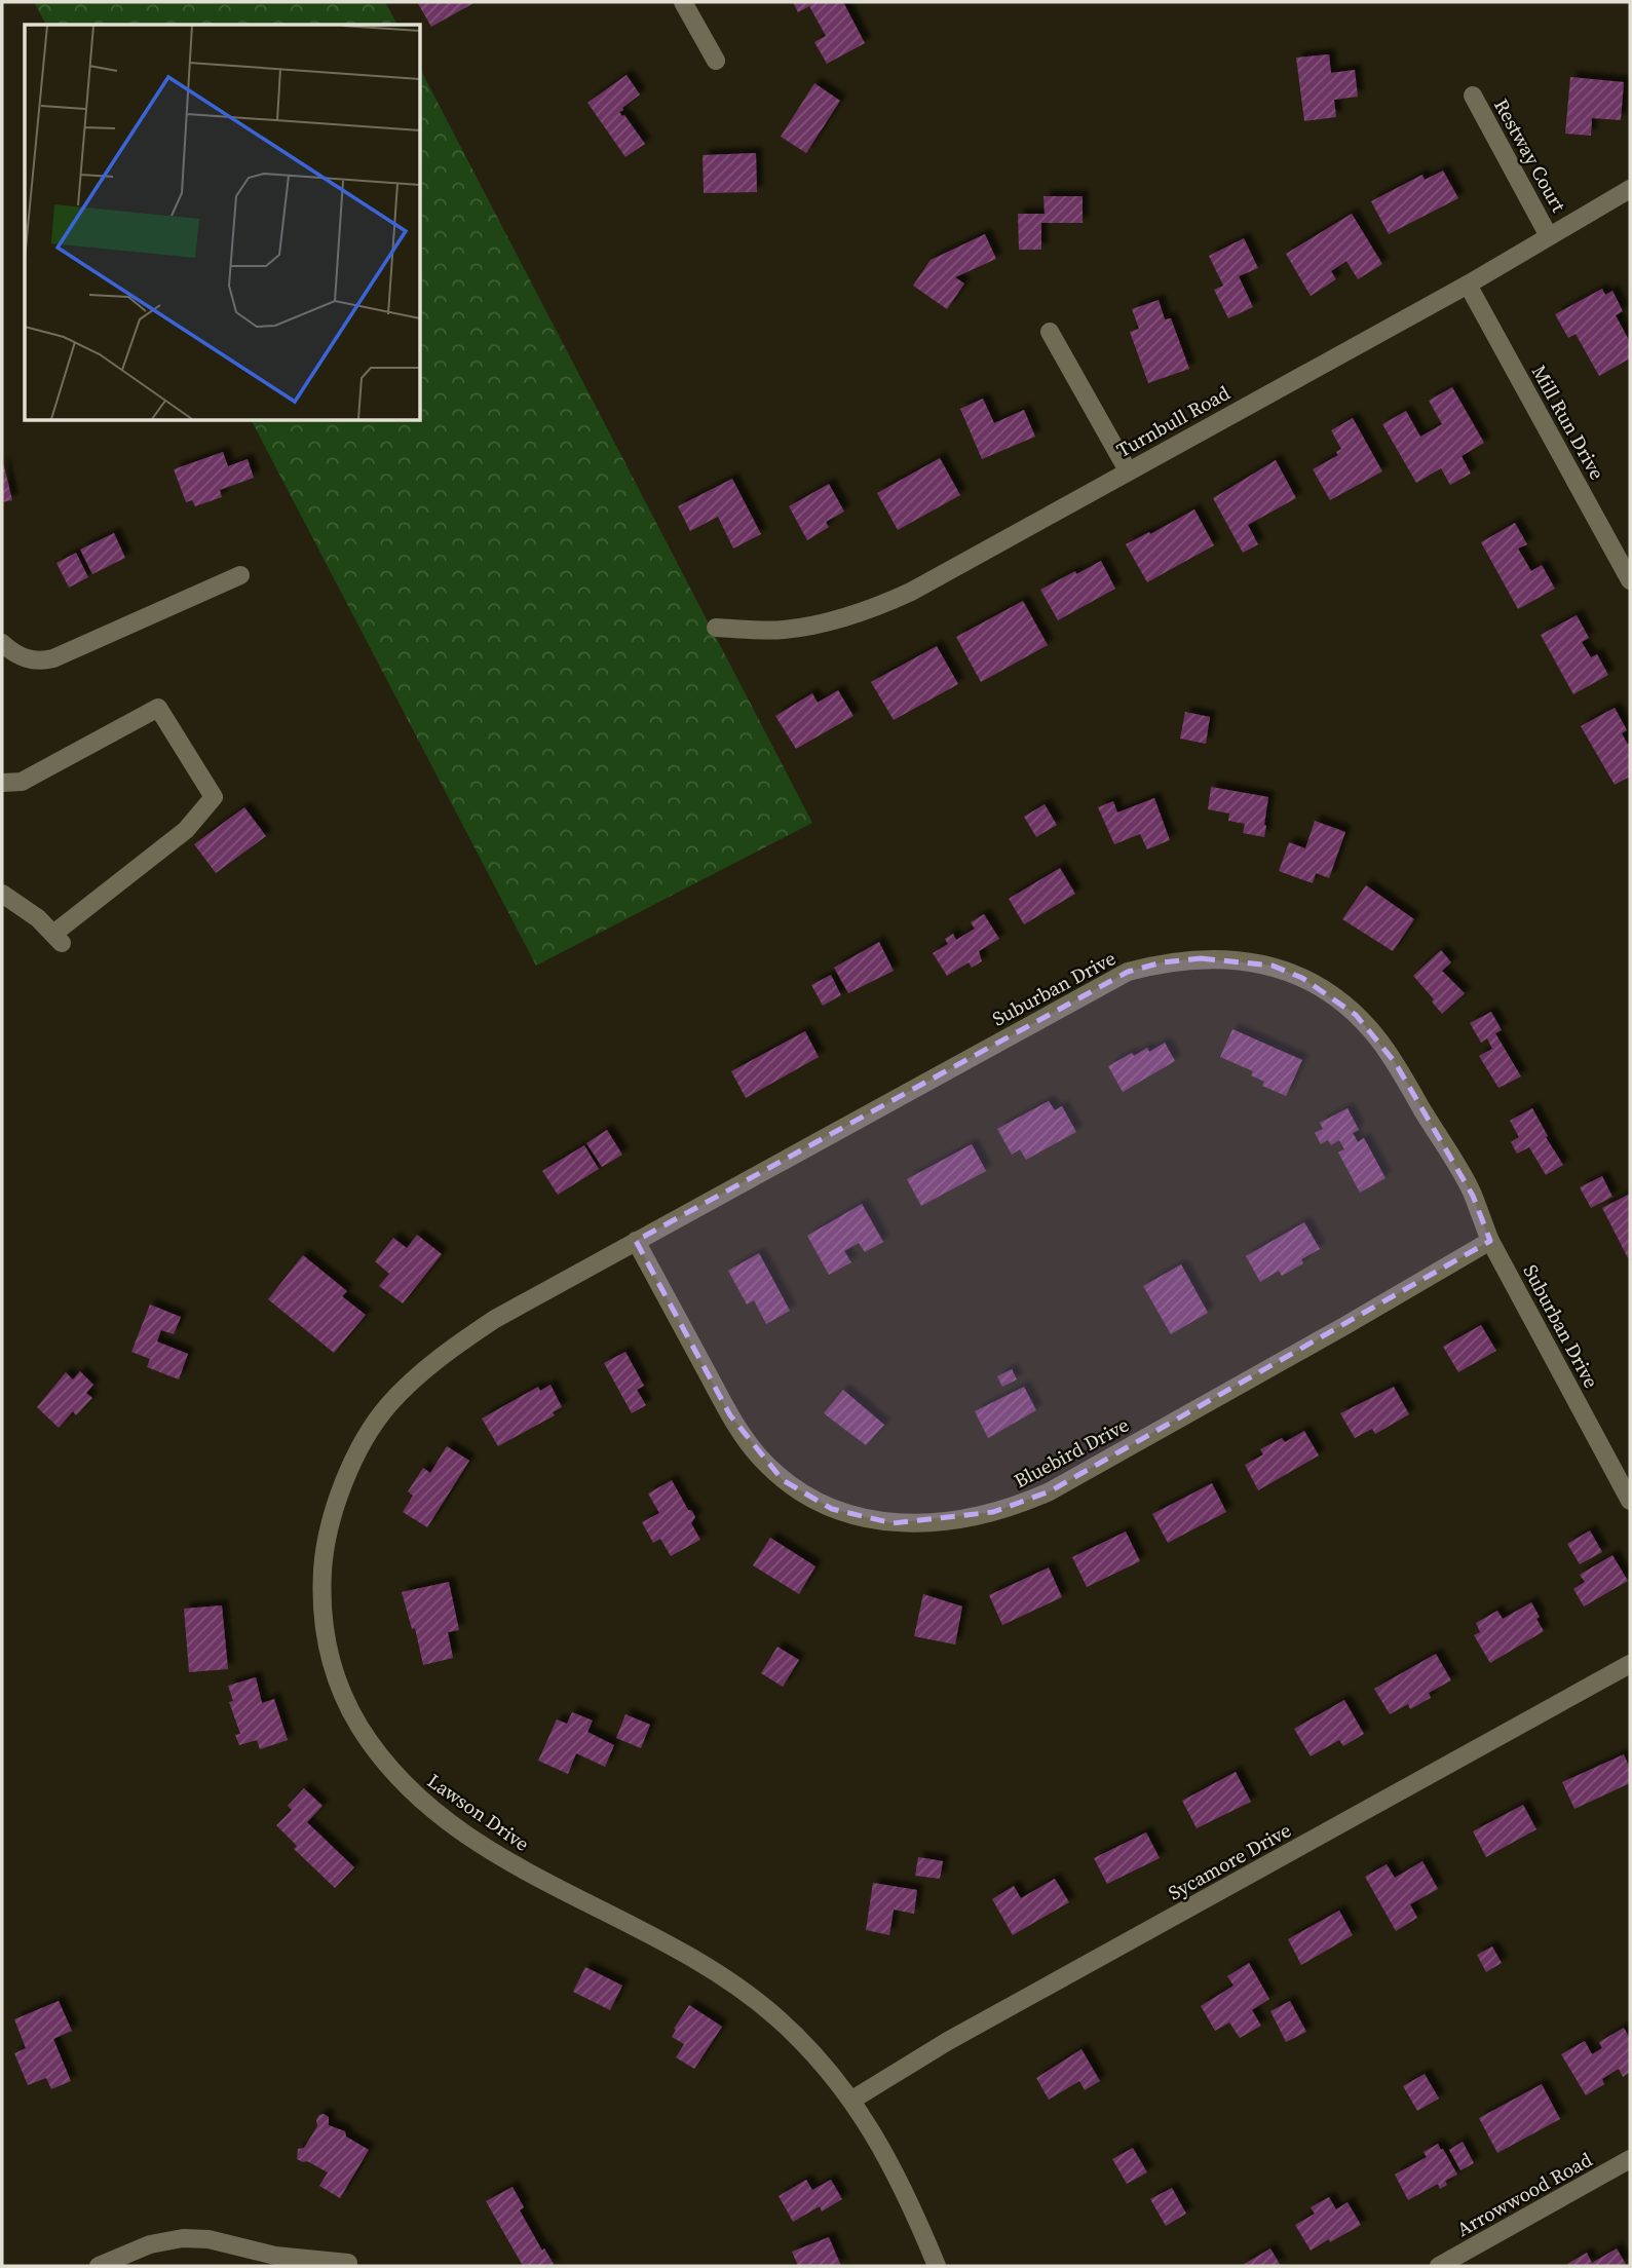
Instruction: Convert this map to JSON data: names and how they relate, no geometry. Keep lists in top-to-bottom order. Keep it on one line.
{"streets":{"street":["Restway Court","Turnbull Road","Mill Run Drive","Suburban Drive","Bluebird Drive","Lawson Drive","Sycamore Drive","Arrowwood Road"]},"crossings":[["Restway Court","Turnbull Road"],["Turnbull Road","Mill Run Drive"],["Suburban Drive","Bluebird Drive"],["Suburban Drive","Lawson Drive"],["Bluebird Drive","Lawson Drive"],["Lawson Drive","Sycamore Drive"]]}
